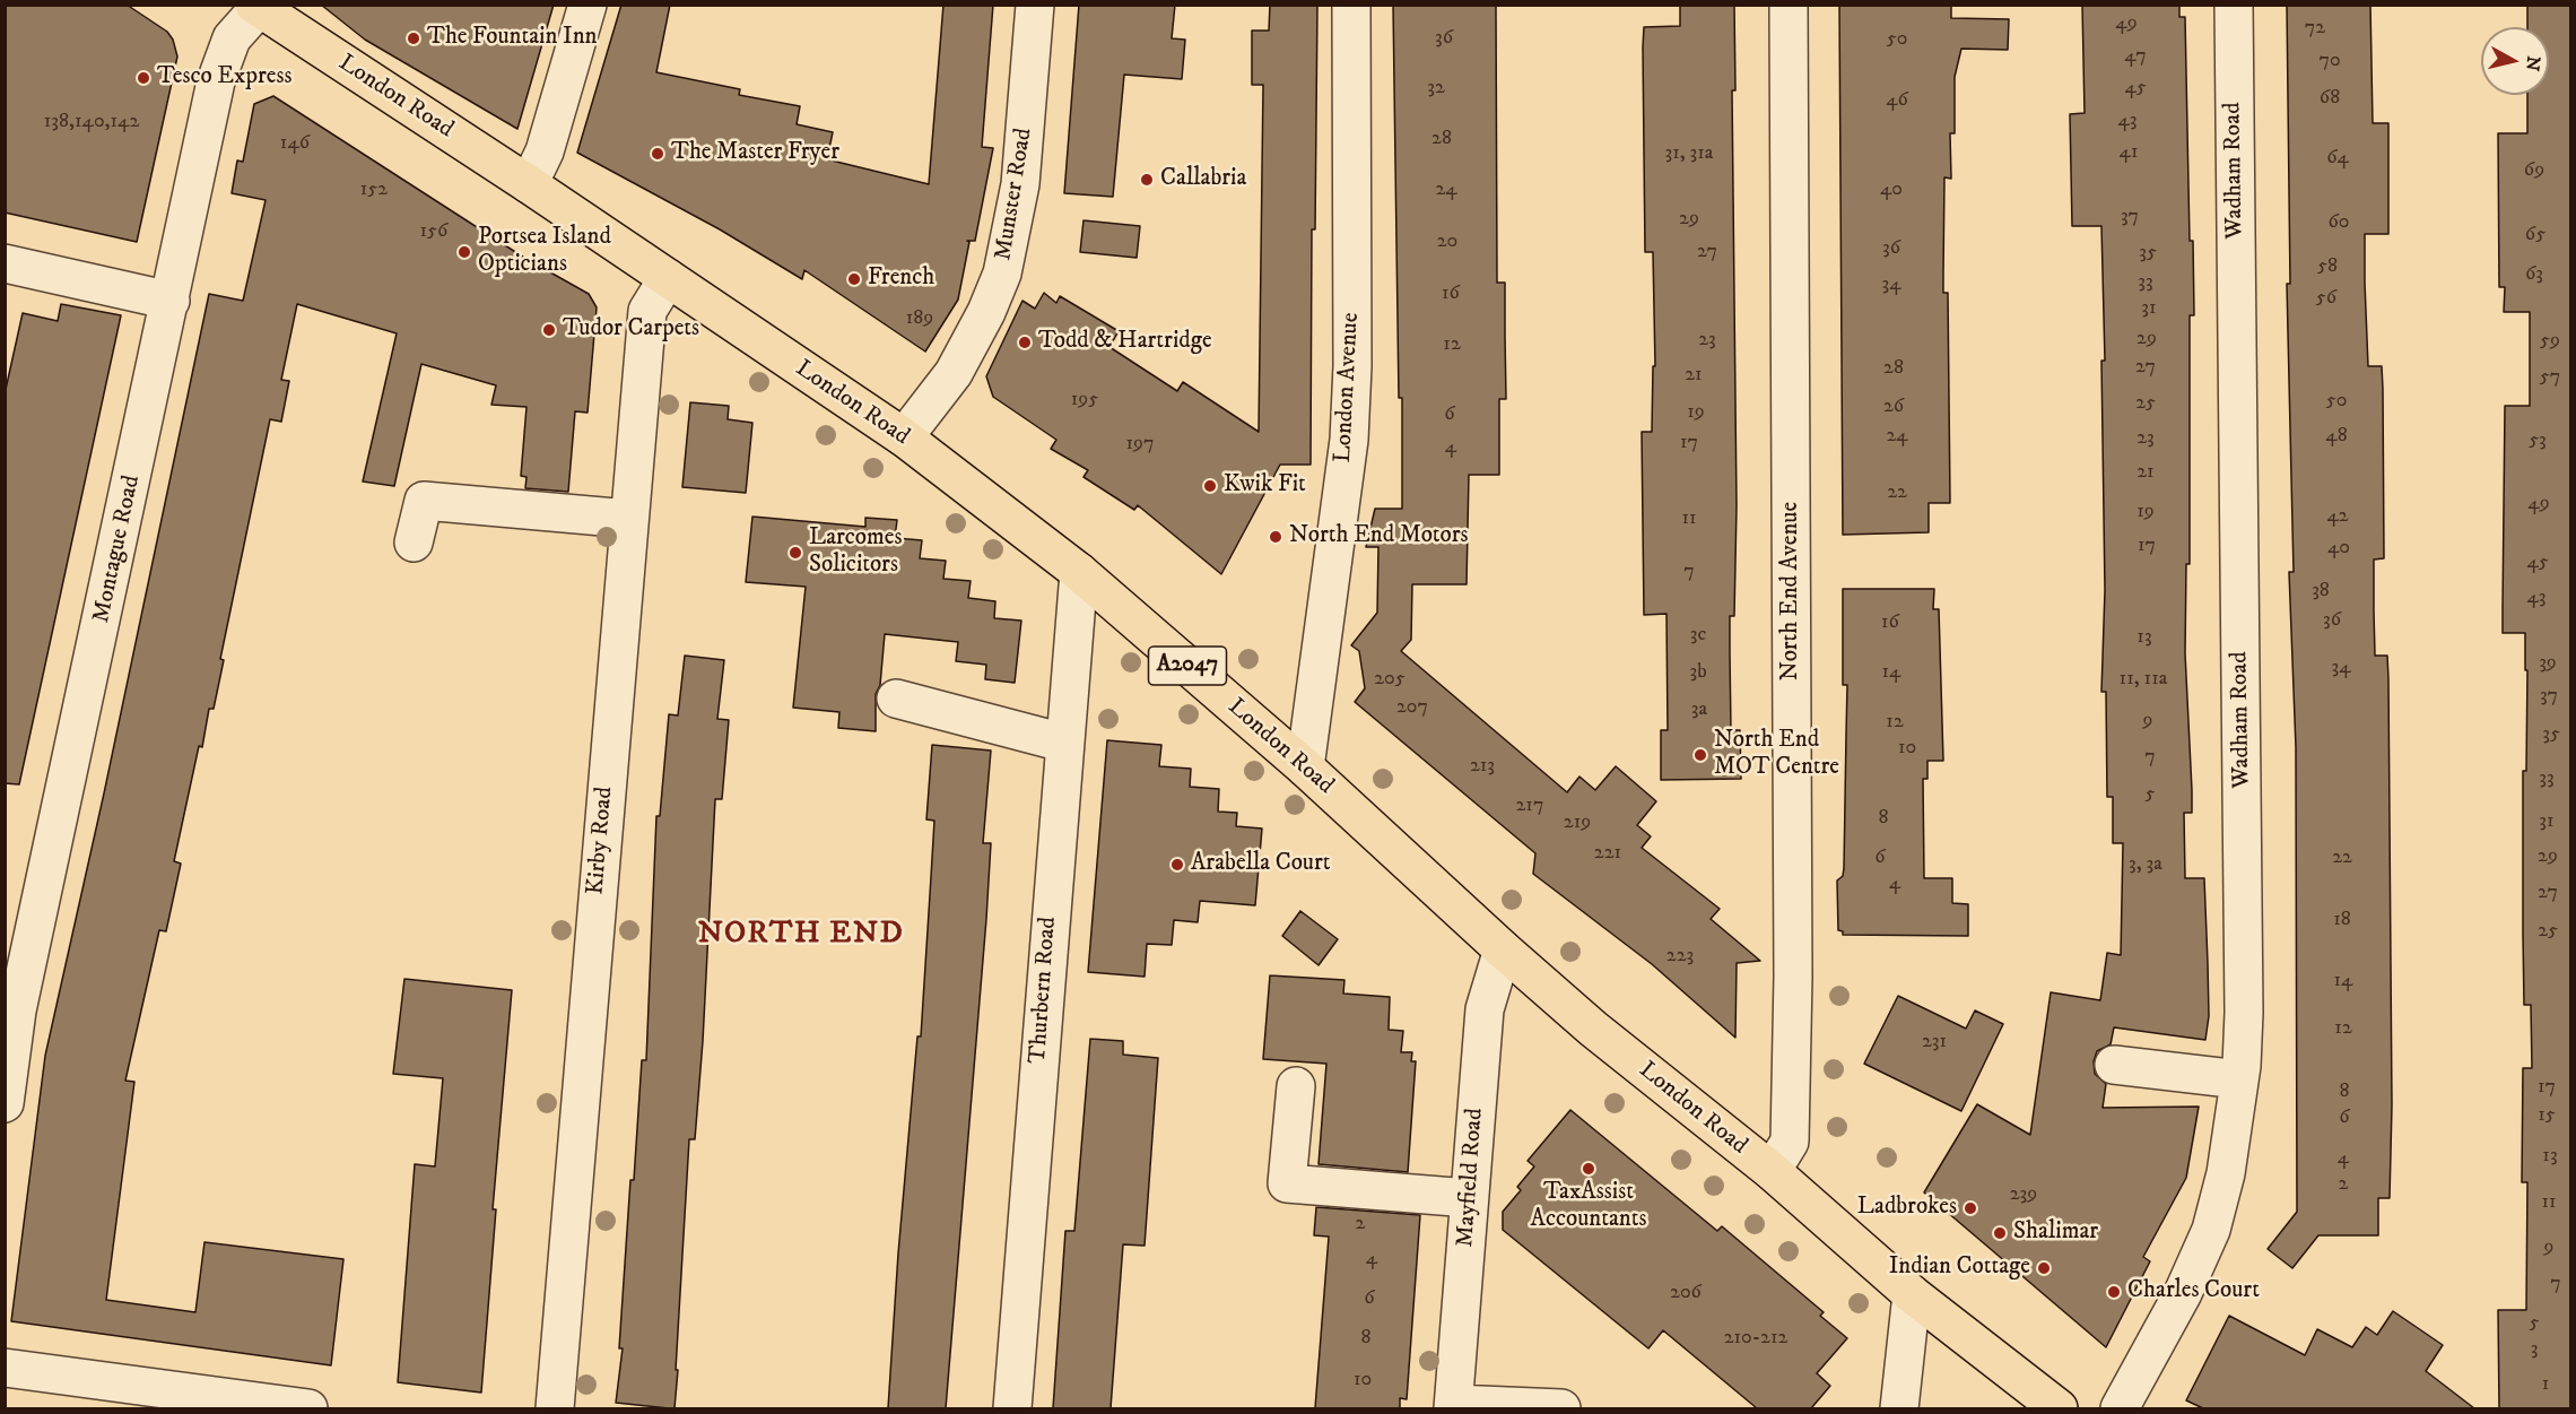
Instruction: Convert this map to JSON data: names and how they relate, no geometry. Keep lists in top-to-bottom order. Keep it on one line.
{"streets":{"main road":["London Road","A2047"],"street":["Wadham Road","Munster Road","London Avenue","Montague Road","North End Avenue","Kirby Road","Thurbern Road","Mayfield Road"]},"crossings":[["London Road","Munster Road"],["London Road","London Avenue"],["London Road","Montague Road"],["London Road","North End Avenue"],["London Road","Kirby Road"],["London Road","Thurbern Road"],["London Road","Mayfield Road"]],"districts":["NORTH END"],"places":["The Fountain Inn","Tesco Express","The Master Fryer","Callabria","Portsea Island Opticians","French","Tudor Carpets","Todd & Hartridge","Kwik Fit","North End Motors","Larcomes Solicitors","North End MOT Centre","Arabella Court","TaxAssist Accountants","Ladbrokes","Shalimar","Indian Cottage","Charles Court"],"house_numbers":["49","72","36","50","47","70","32","45","68","46","43","138,140,142","28","146","41","31, 31a","64","69","152","24","40","37","29","60","156","65","20","36","27","35","58","63","33","34","16","56","31","189","29","23","59","12","27","28","21","57","195","50","25","26","19","6","24","48","23","53","17","197","4","21","22","49","19","42","11","17","40","45","7","38","43","36","16","3c","13","39","34","3b","14","205","11, 11a","37","207","3a","9","12","35","10","7","213","33","5","217","8","31","219","221","29","6","22","3, 3a","4","27","18","25","223","14","12","231","17","8","15","6","13","4","2","239","11","2","9","4","7","206","6","5","8","210-212","3","10","1"],"north":"right"}
